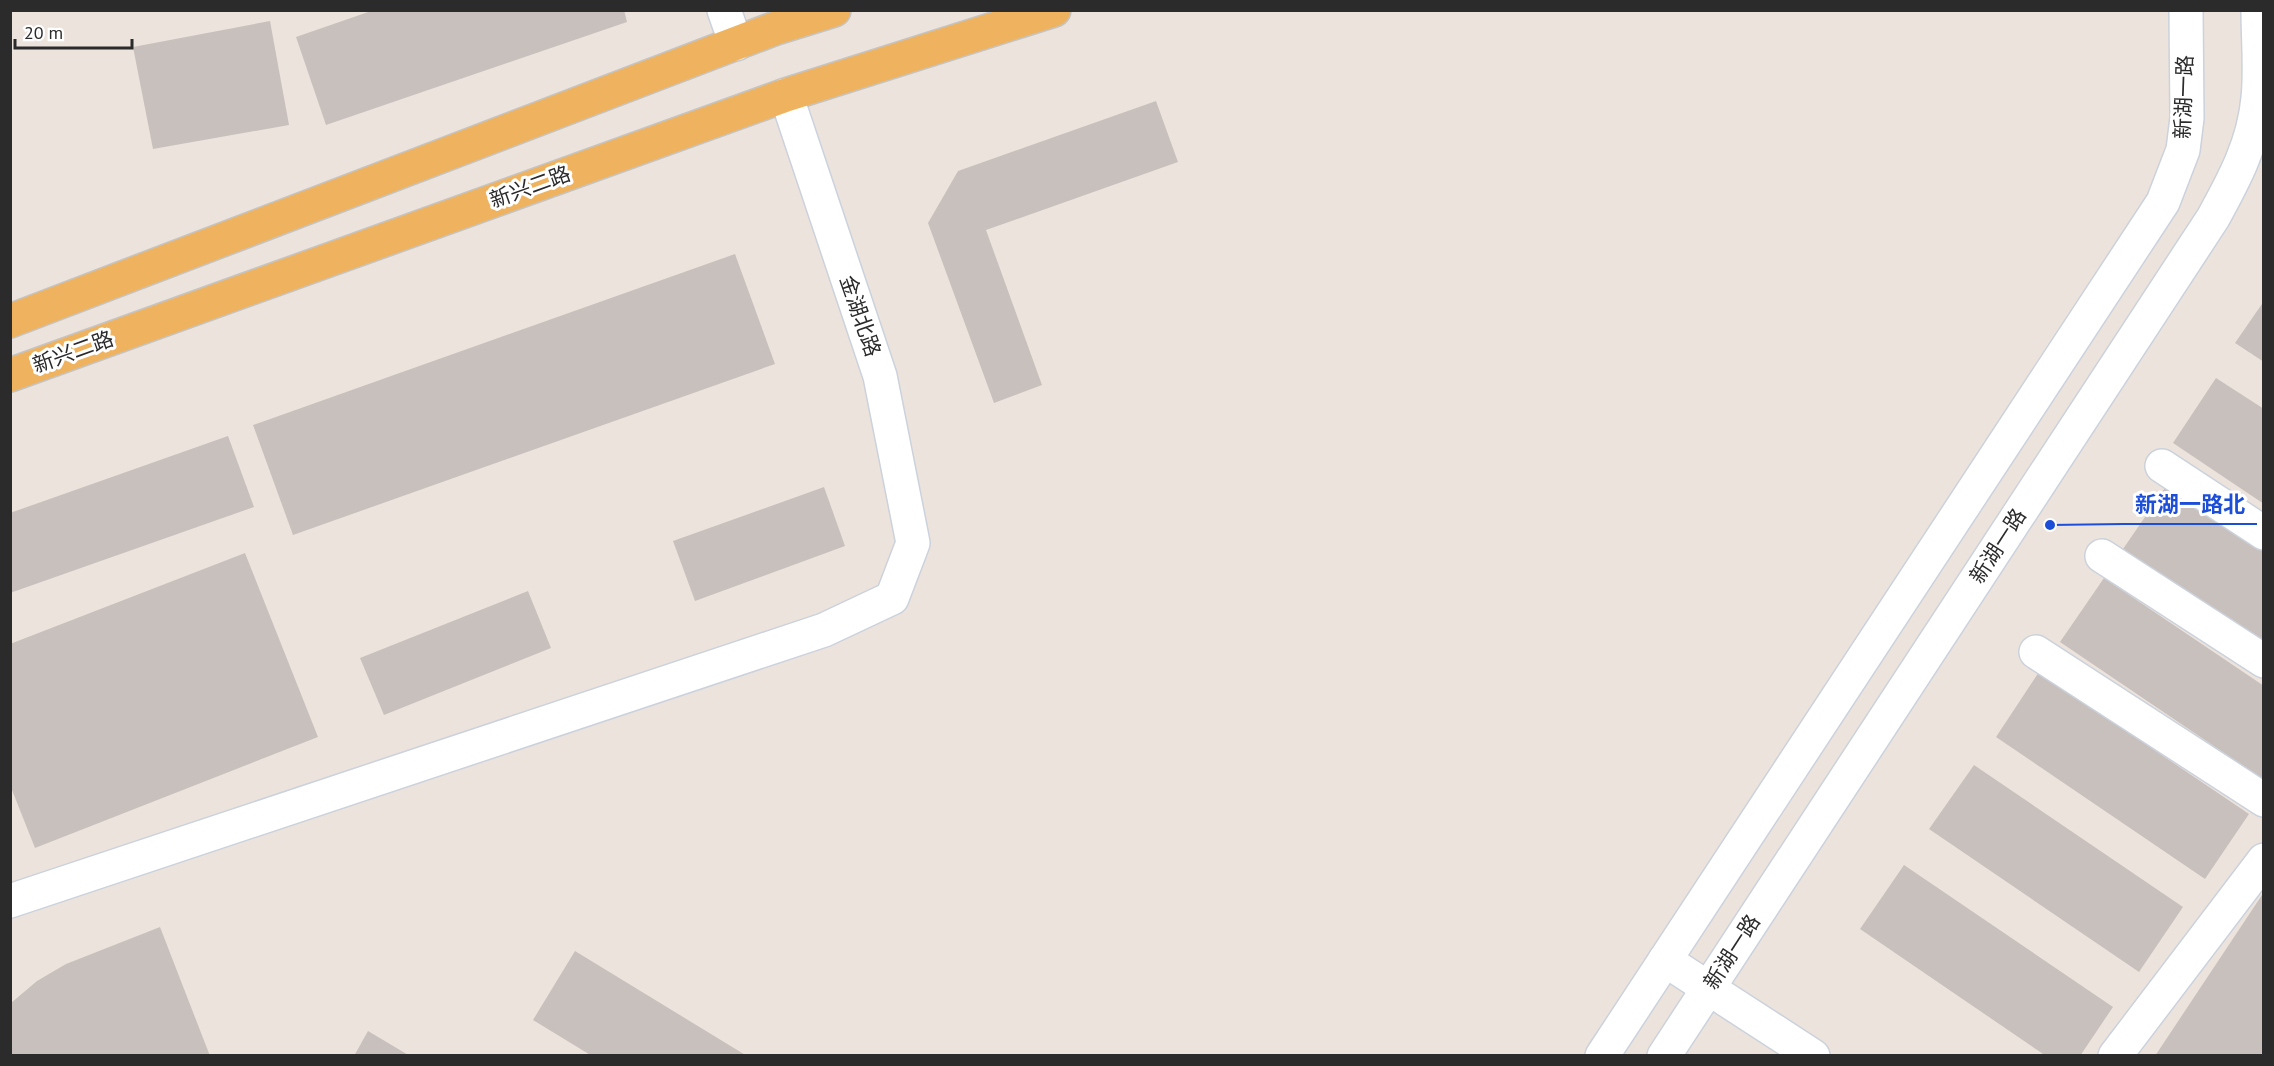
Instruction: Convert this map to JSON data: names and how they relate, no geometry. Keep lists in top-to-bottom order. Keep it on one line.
{"streets":{"main road":["新兴二路"],"street":["新湖一路","金湖北路"]},"crossings":[["新兴二路","金湖北路"]],"places":["新湖一路北"],"scale_bar":"20 m"}
